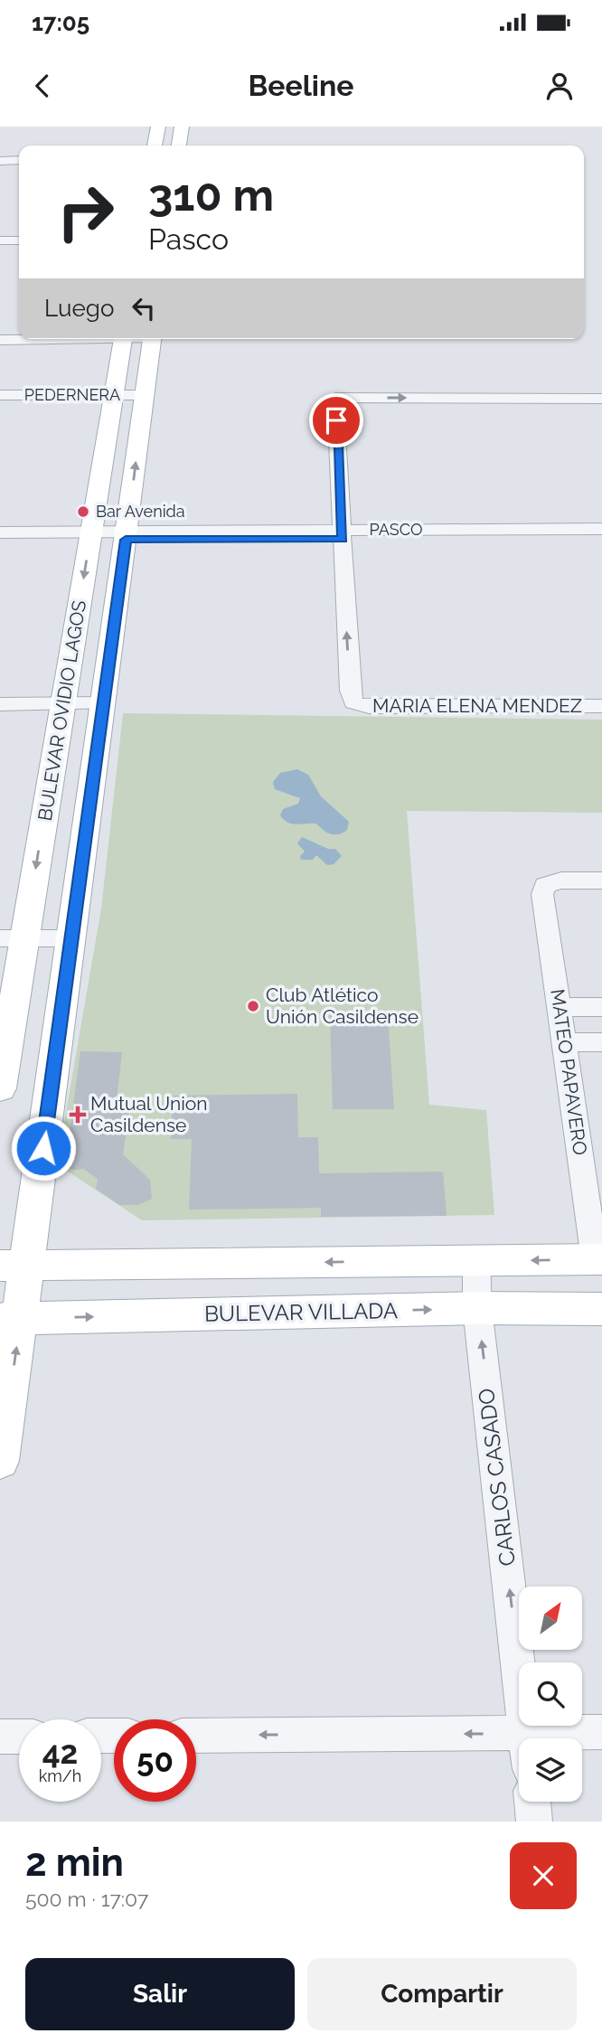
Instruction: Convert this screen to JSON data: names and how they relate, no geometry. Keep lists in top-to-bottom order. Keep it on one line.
{"streets":{"main road":["BULEVAR OVIDIO LAGOS","BULEVAR VILLADA"],"street":["PEDERNERA","PASCO","MARIA ELENA MENDEZ","MATEO PAPAVERO","CARLOS CASADO"]},"crossings":[["PEDERNERA","BULEVAR OVIDIO LAGOS"],["PASCO","MARIA ELENA MENDEZ"],["PASCO","BULEVAR OVIDIO LAGOS"],["BULEVAR OVIDIO LAGOS","BULEVAR VILLADA"],["BULEVAR VILLADA","CARLOS CASADO"]],"one_way":["CARLOS CASADO"],"places":{"other":["Bar Avenida","Club Atlético Unión Casildense"],"health":["Mutual Union Casildense"]},"north":"top right","page":{"status":"17:05","header":"Beeline","turn":["310 m","Pasco"],"then":"Luego","speed":"42 km/h","limit":"50","heading":["2 min","500 m · 17:07"],"buttons":["Salir","Compartir"]}}
